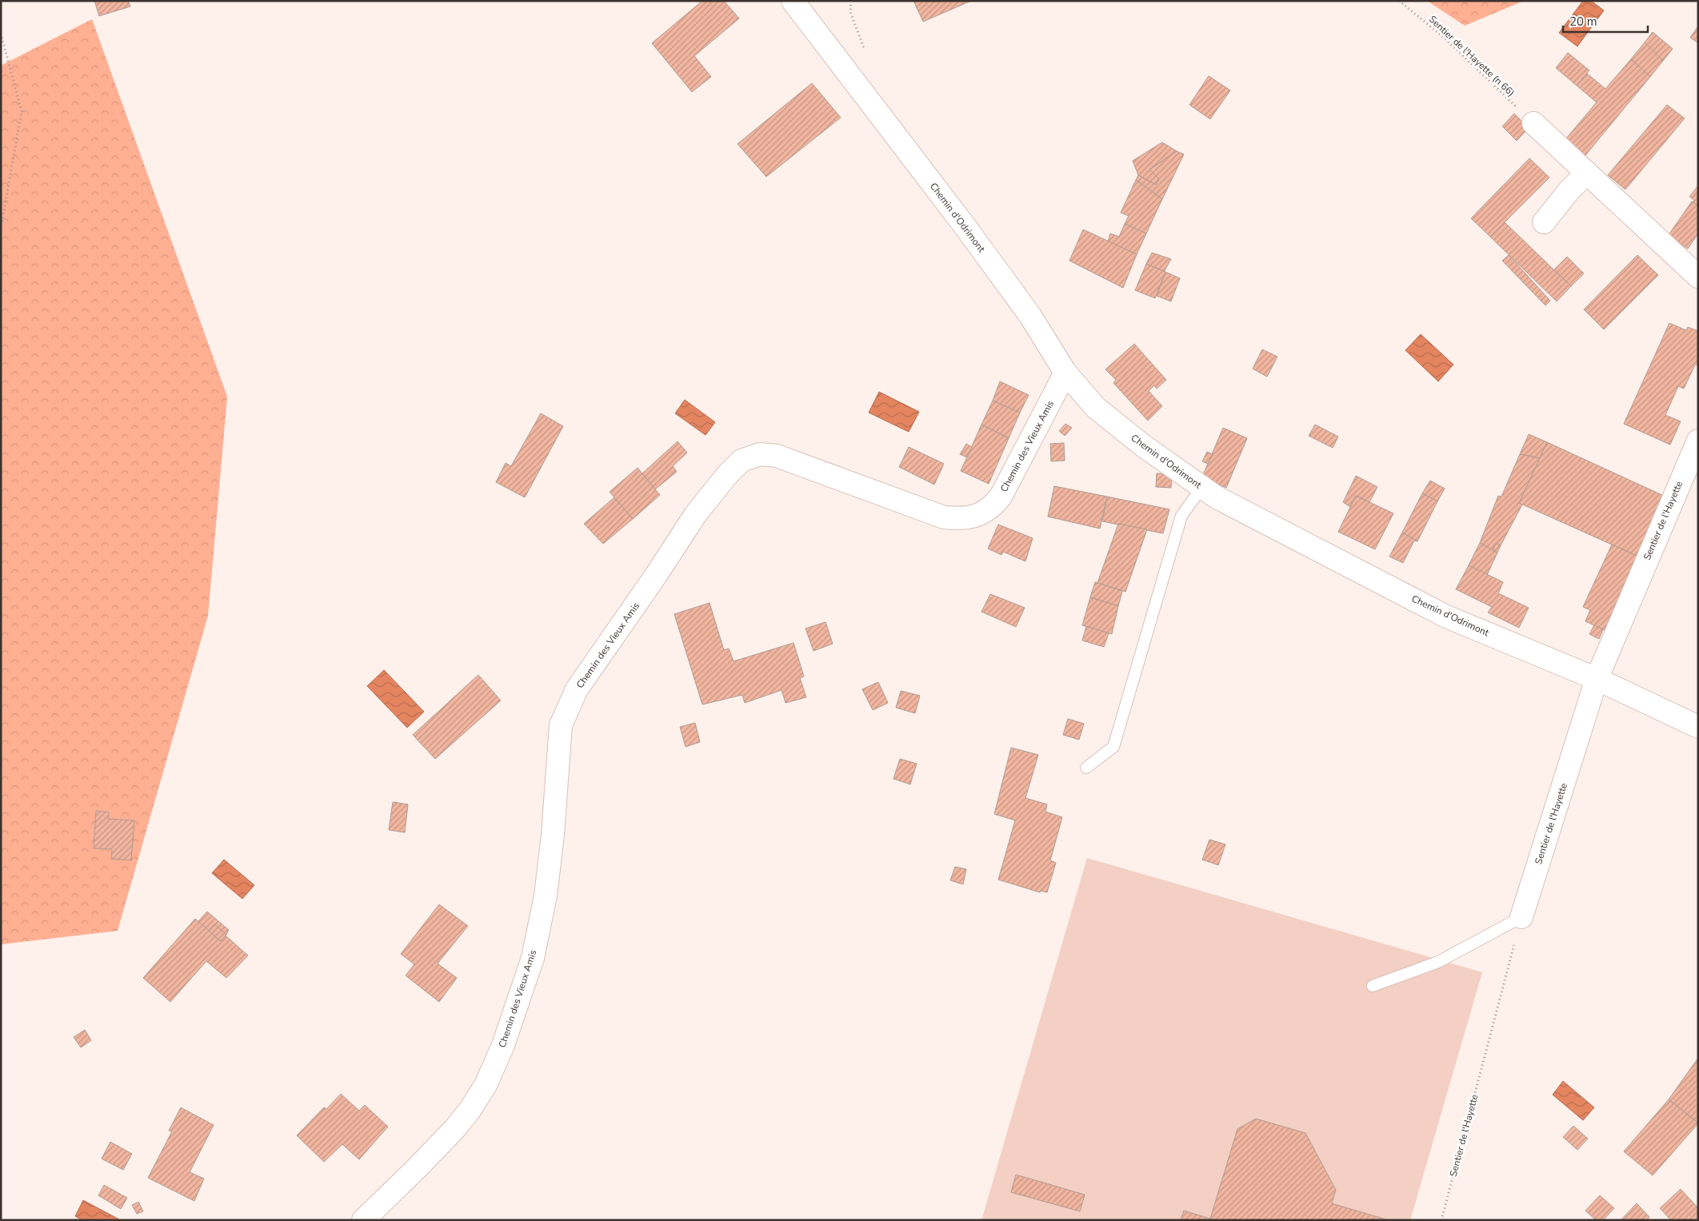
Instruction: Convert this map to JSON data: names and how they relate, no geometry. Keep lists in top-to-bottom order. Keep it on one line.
{"streets":{"street":["Chemin d'Odrimont","Chemin des Vieux Amis","Sentier de l'Hayette"],"path":["Sentier de l'Hayette (n 66)"]},"crossings":[["Chemin d'Odrimont","Chemin des Vieux Amis"],["Chemin d'Odrimont","Sentier de l'Hayette"]],"scale_bar":"20 m"}
